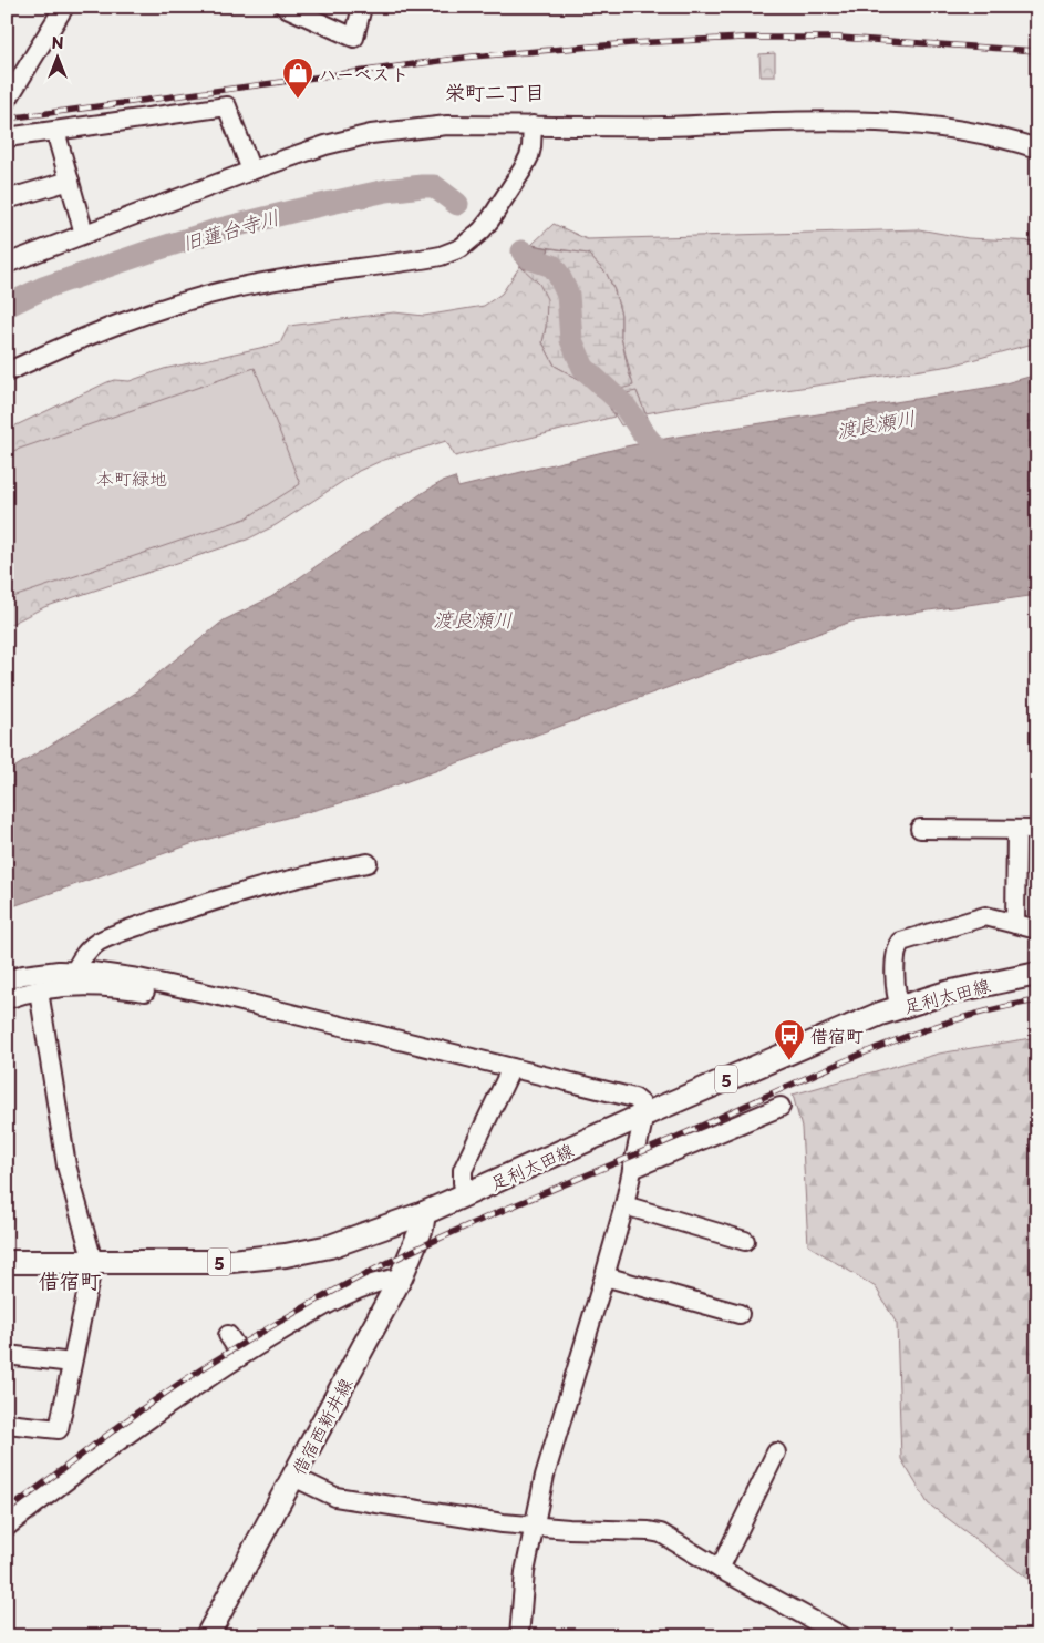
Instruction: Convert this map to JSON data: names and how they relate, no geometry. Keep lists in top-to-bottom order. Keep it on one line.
{"streets":{"main road":["足利太田線","5","借宿西新井線"]},"crossings":[["足利太田線","借宿西新井線"]],"districts":["栄町二丁目","借宿町"],"water":["旧蓮台寺川","渡良瀬川"],"parks":["本町緑地"],"places":{"shop":["ハーベスト"],"bus stop":["借宿町"]},"north":"top"}
